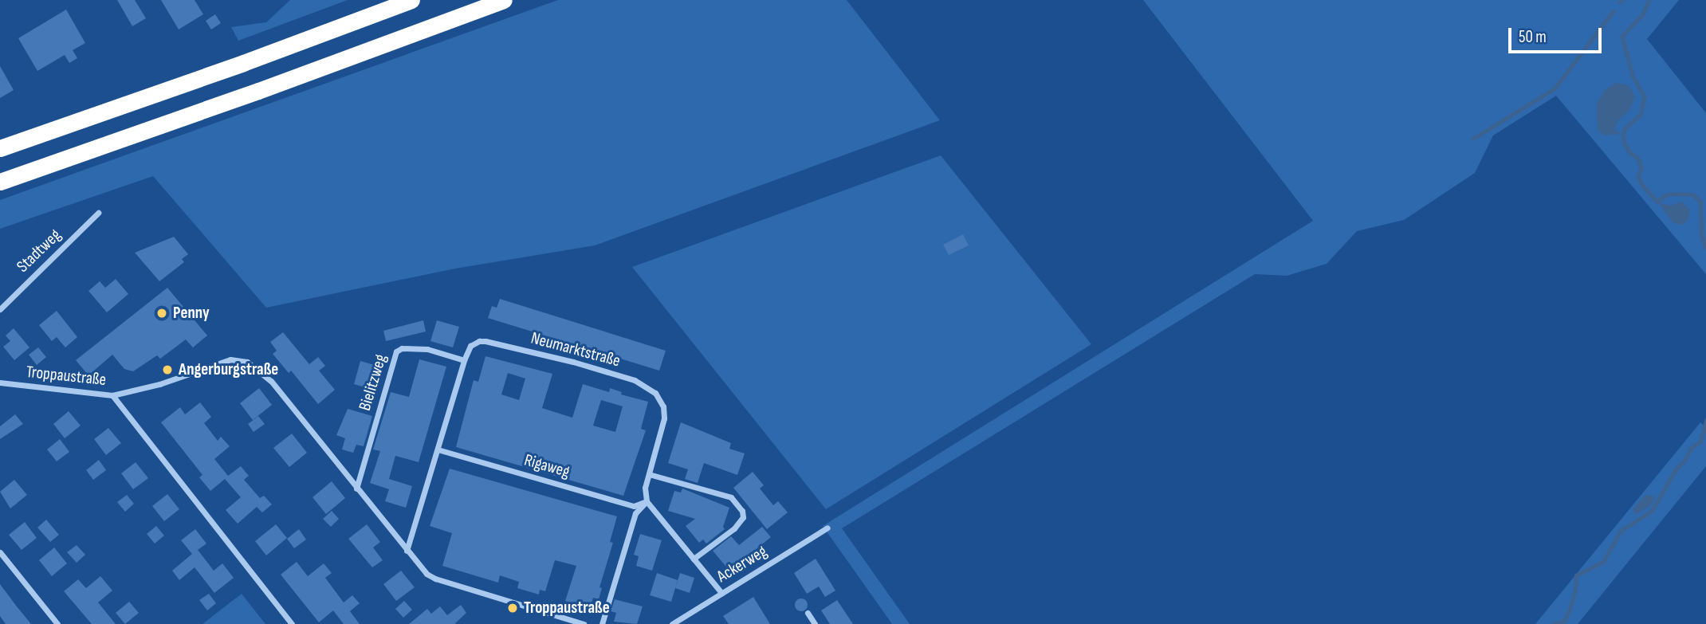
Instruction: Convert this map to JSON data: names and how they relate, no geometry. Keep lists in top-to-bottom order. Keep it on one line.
{"streets":{"street":["Stadtweg","Neumarktstraße","Troppaustraße","Bielitzweg","Rigaweg","Ackerweg"]},"crossings":[["Neumarktstraße","Troppaustraße"],["Neumarktstraße","Bielitzweg"],["Neumarktstraße","Rigaweg"],["Troppaustraße","Bielitzweg"]],"places":["Penny","Angerburgstraße","Troppaustraße"],"scale_bar":"50 m"}
